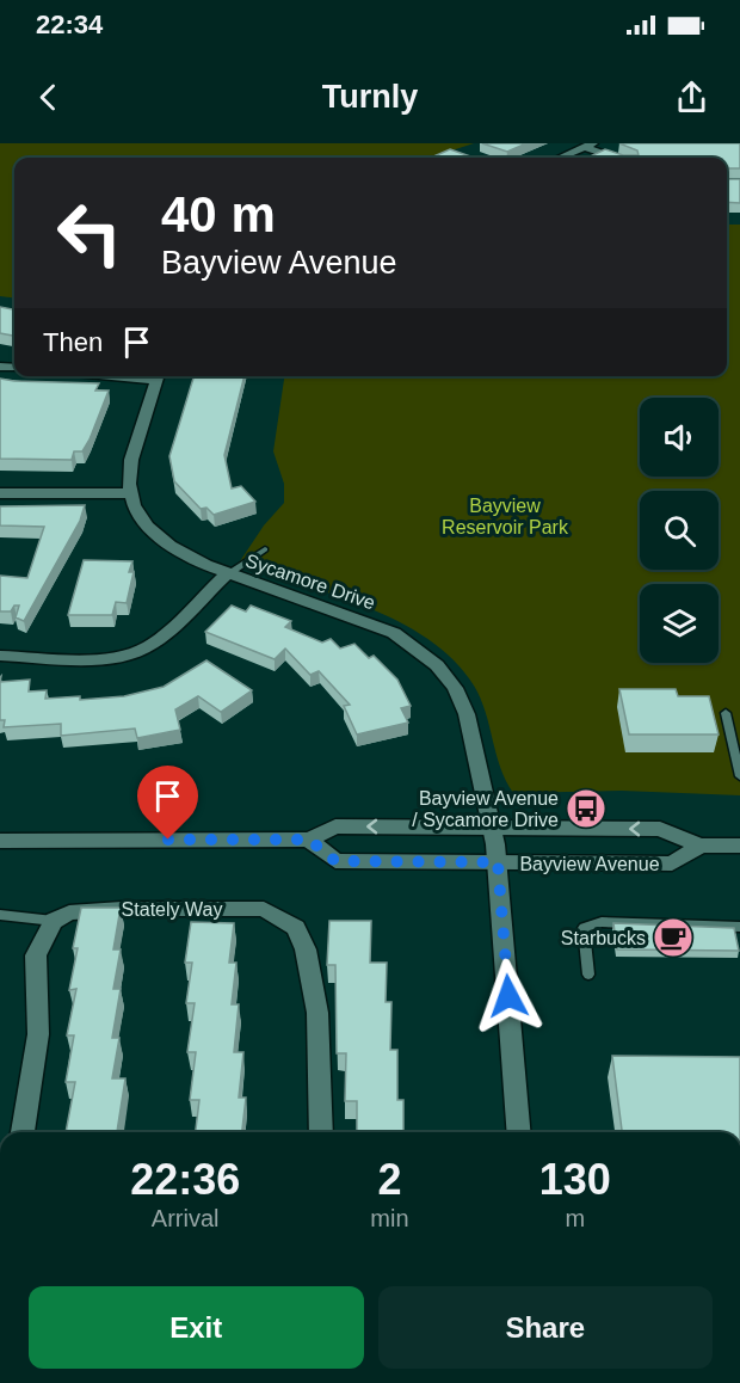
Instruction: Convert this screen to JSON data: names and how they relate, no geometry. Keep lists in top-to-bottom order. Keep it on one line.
{"streets":{"street":["Sycamore Drive","Bayview Avenue","Stately Way"]},"crossings":[["Sycamore Drive","Bayview Avenue"]],"parks":["Bayview Reservoir Park"],"places":{"bus stop":["Bayview Avenue / Sycamore Drive"],"cafe":["Starbucks"]},"page":{"status":"22:34","header":"Turnly","turn":["40 m","Bayview Avenue"],"then":"Then","eta":["22:36","Arrival","2","min","130","m"],"buttons":["Exit","Share"]}}
